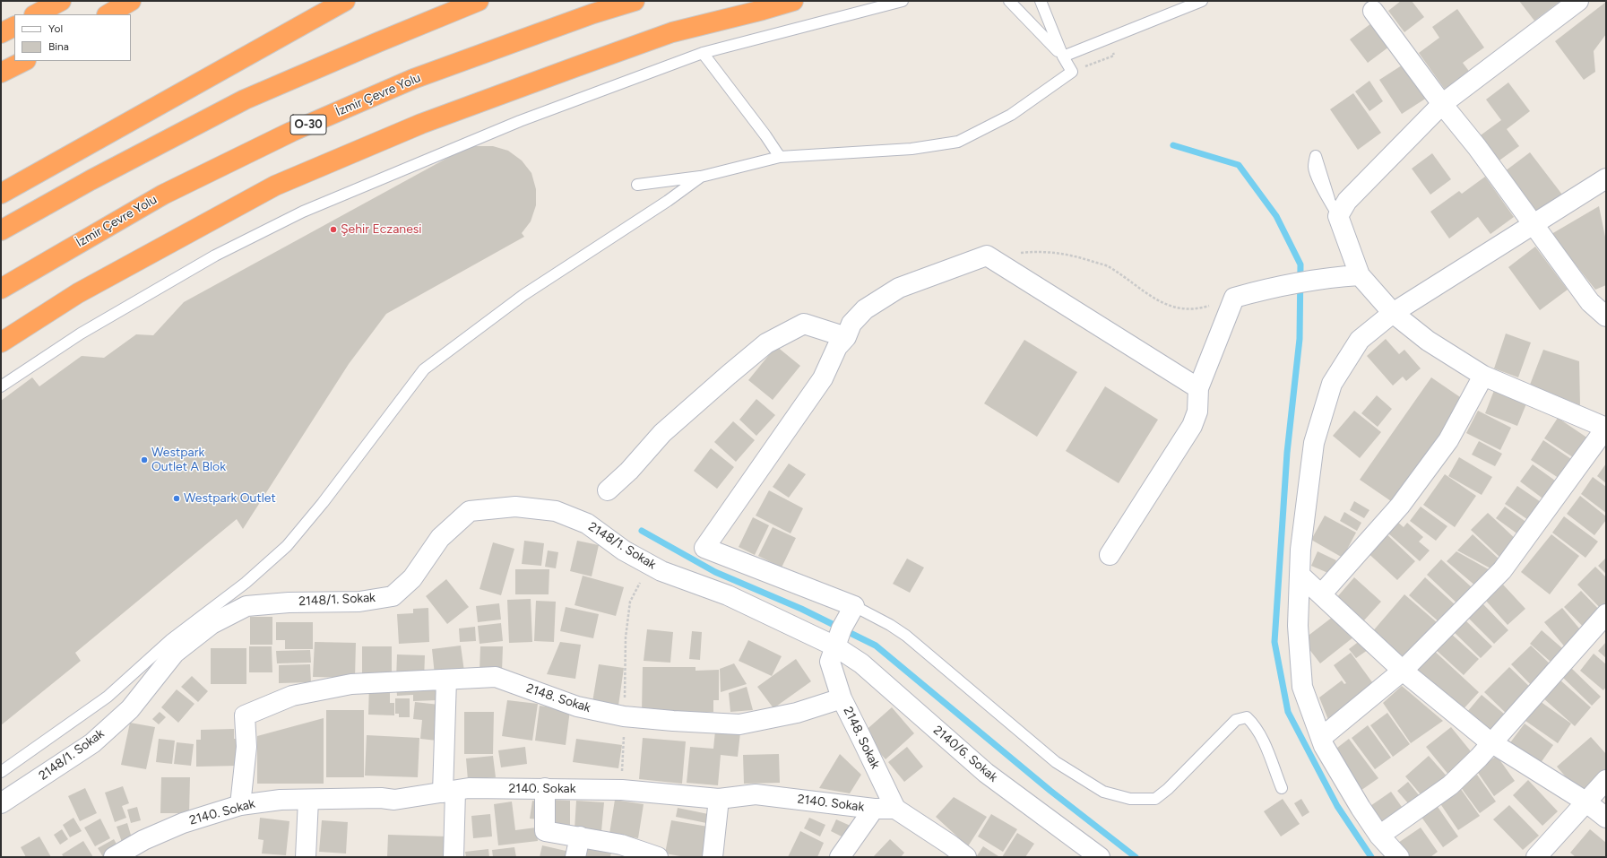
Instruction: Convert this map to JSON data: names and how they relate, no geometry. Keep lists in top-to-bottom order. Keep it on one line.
{"streets":{"highway":["İzmir Çevre Yolu","O-30"],"street":["2148/1. Sokak","2148. Sokak","2140/6. Sokak","2140. Sokak"]},"crossings":[["2148/1. Sokak","2140/6. Sokak"],["2148. Sokak","2140. Sokak"]],"places":["Şehir Eczanesi","Westpark Outlet A Blok","Westpark Outlet"],"legend":["Yol","Bina"]}
